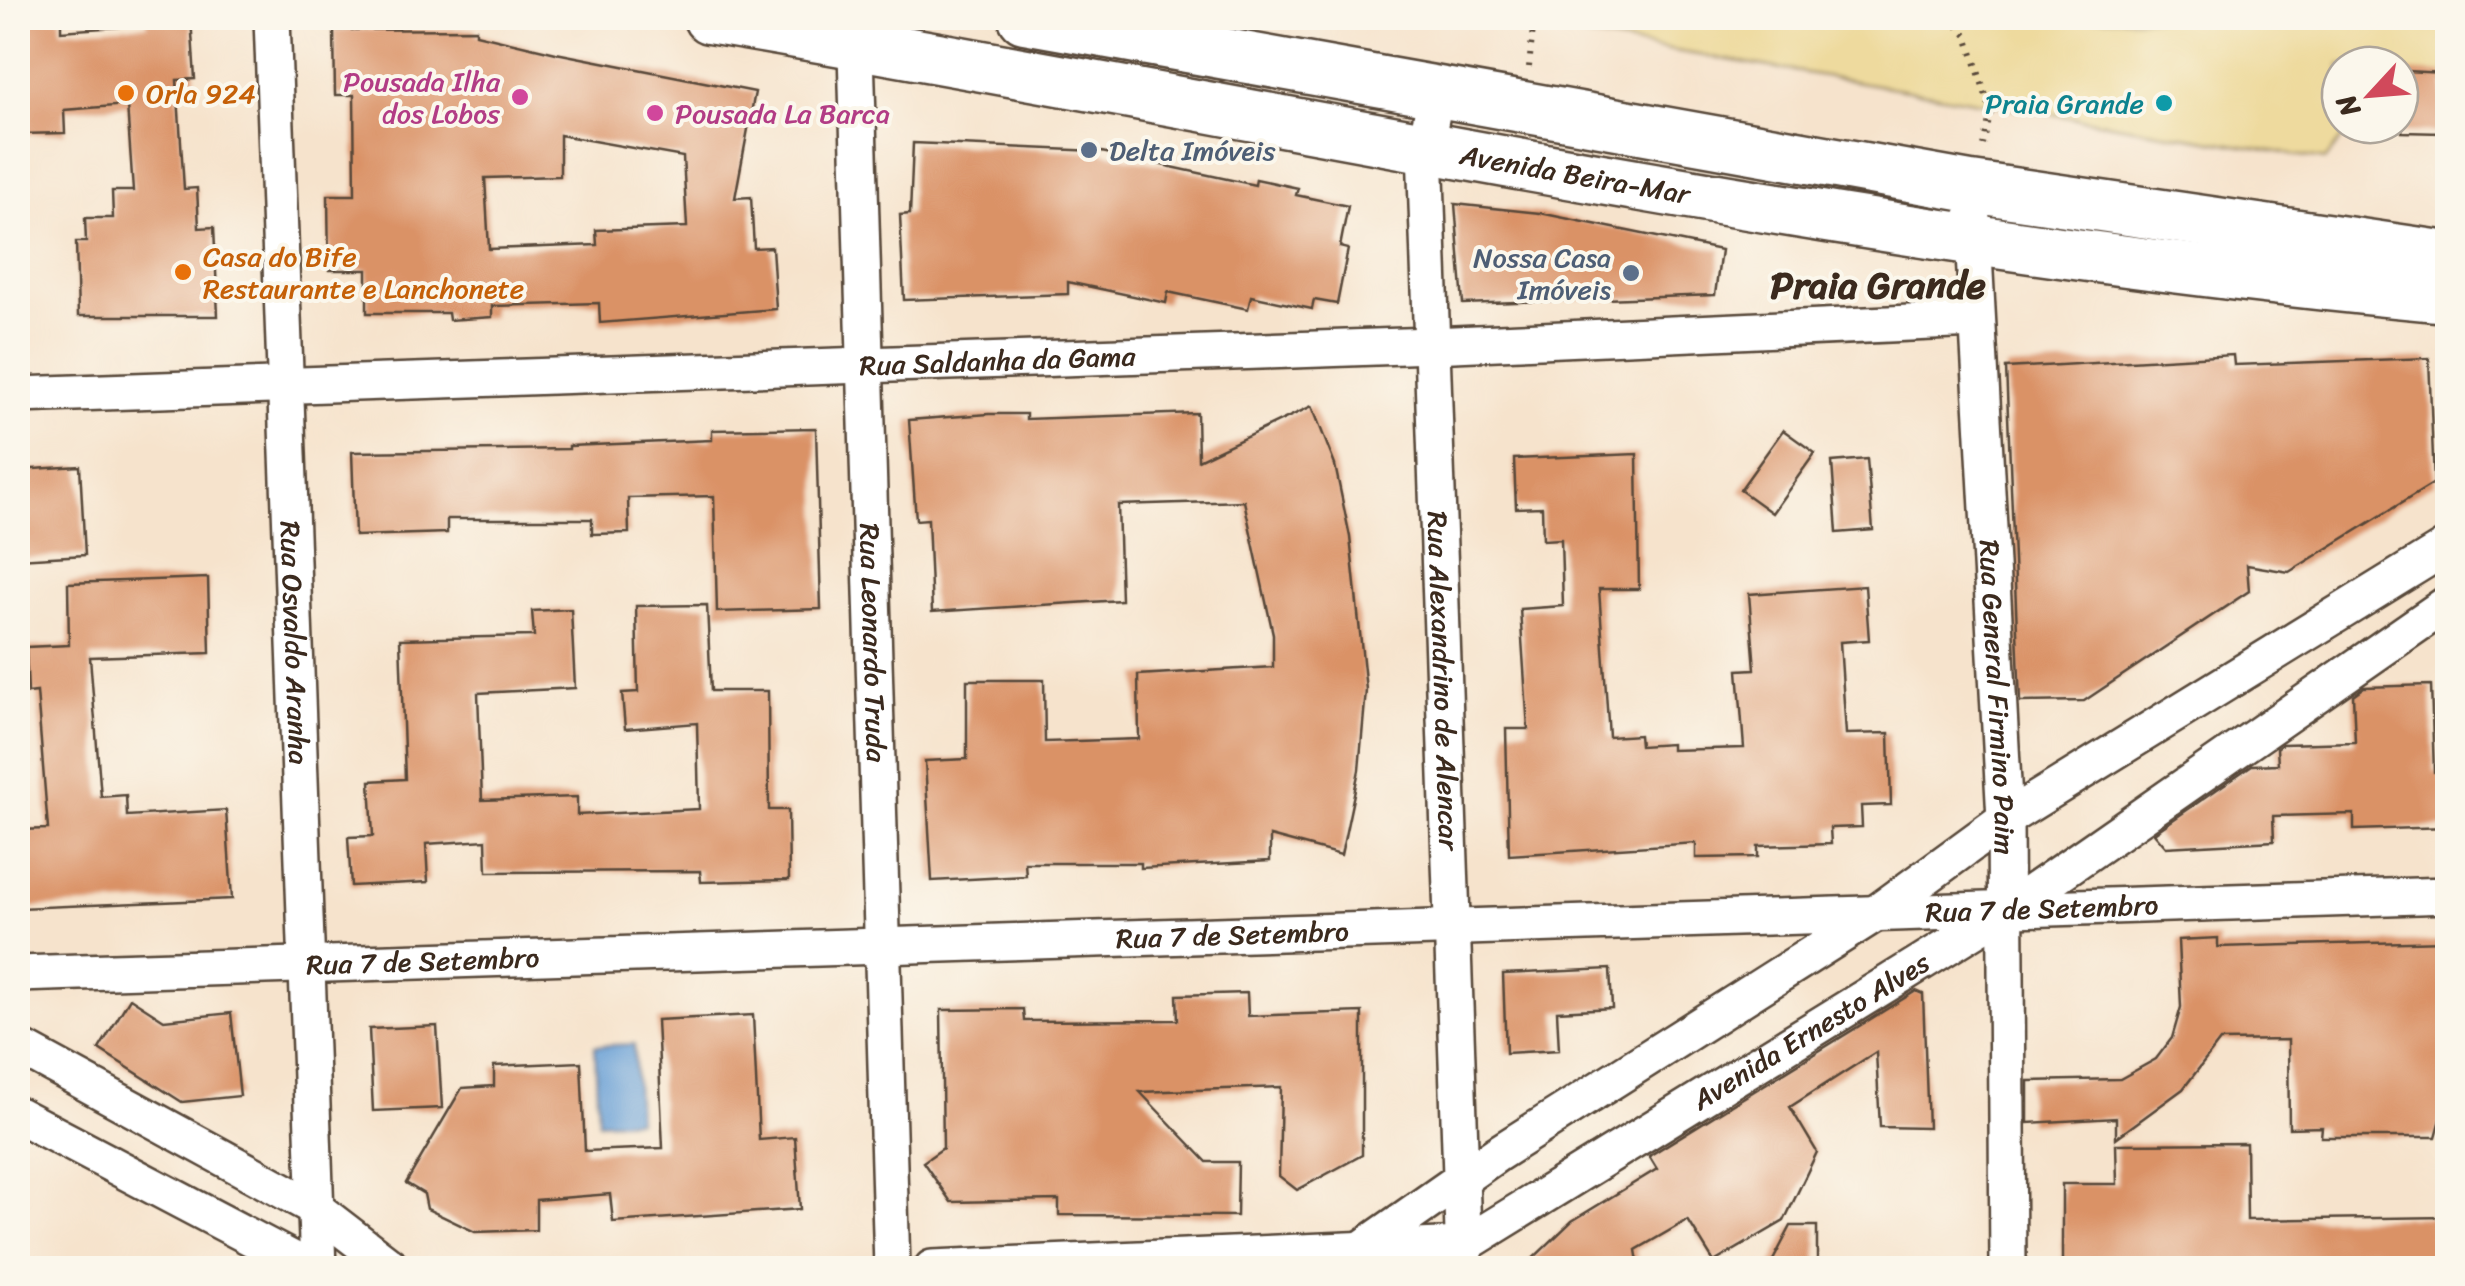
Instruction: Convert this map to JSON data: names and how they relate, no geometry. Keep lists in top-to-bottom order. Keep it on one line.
{"streets":{"street":["Avenida Beira-Mar","Rua Saldanha da Gama","Rua Osvaldo Aranha","Rua Leonardo Truda","Rua Alexandrino de Alencar","Rua General Firmino Paim","Rua 7 de Setembro","Avenida Ernesto Alves"]},"crossings":[["Avenida Beira-Mar","Rua Leonardo Truda"],["Avenida Beira-Mar","Rua Alexandrino de Alencar"],["Avenida Beira-Mar","Rua General Firmino Paim"],["Rua Saldanha da Gama","Rua Osvaldo Aranha"],["Rua Saldanha da Gama","Rua Leonardo Truda"],["Rua Saldanha da Gama","Rua Alexandrino de Alencar"],["Rua Saldanha da Gama","Rua General Firmino Paim"],["Rua Osvaldo Aranha","Rua 7 de Setembro"],["Rua Leonardo Truda","Rua 7 de Setembro"],["Rua Alexandrino de Alencar","Rua 7 de Setembro"],["Rua Alexandrino de Alencar","Avenida Ernesto Alves"],["Rua General Firmino Paim","Rua 7 de Setembro"],["Rua General Firmino Paim","Avenida Ernesto Alves"],["Rua 7 de Setembro","Avenida Ernesto Alves"]],"districts":["Praia Grande"],"places":["Orla 924","Pousada Ilha dos Lobos","Praia Grande","Pousada La Barca","Delta Imóveis","Casa do Bife Restaurante e Lanchonete","Nossa Casa Imóveis"],"north":"bottom left"}
